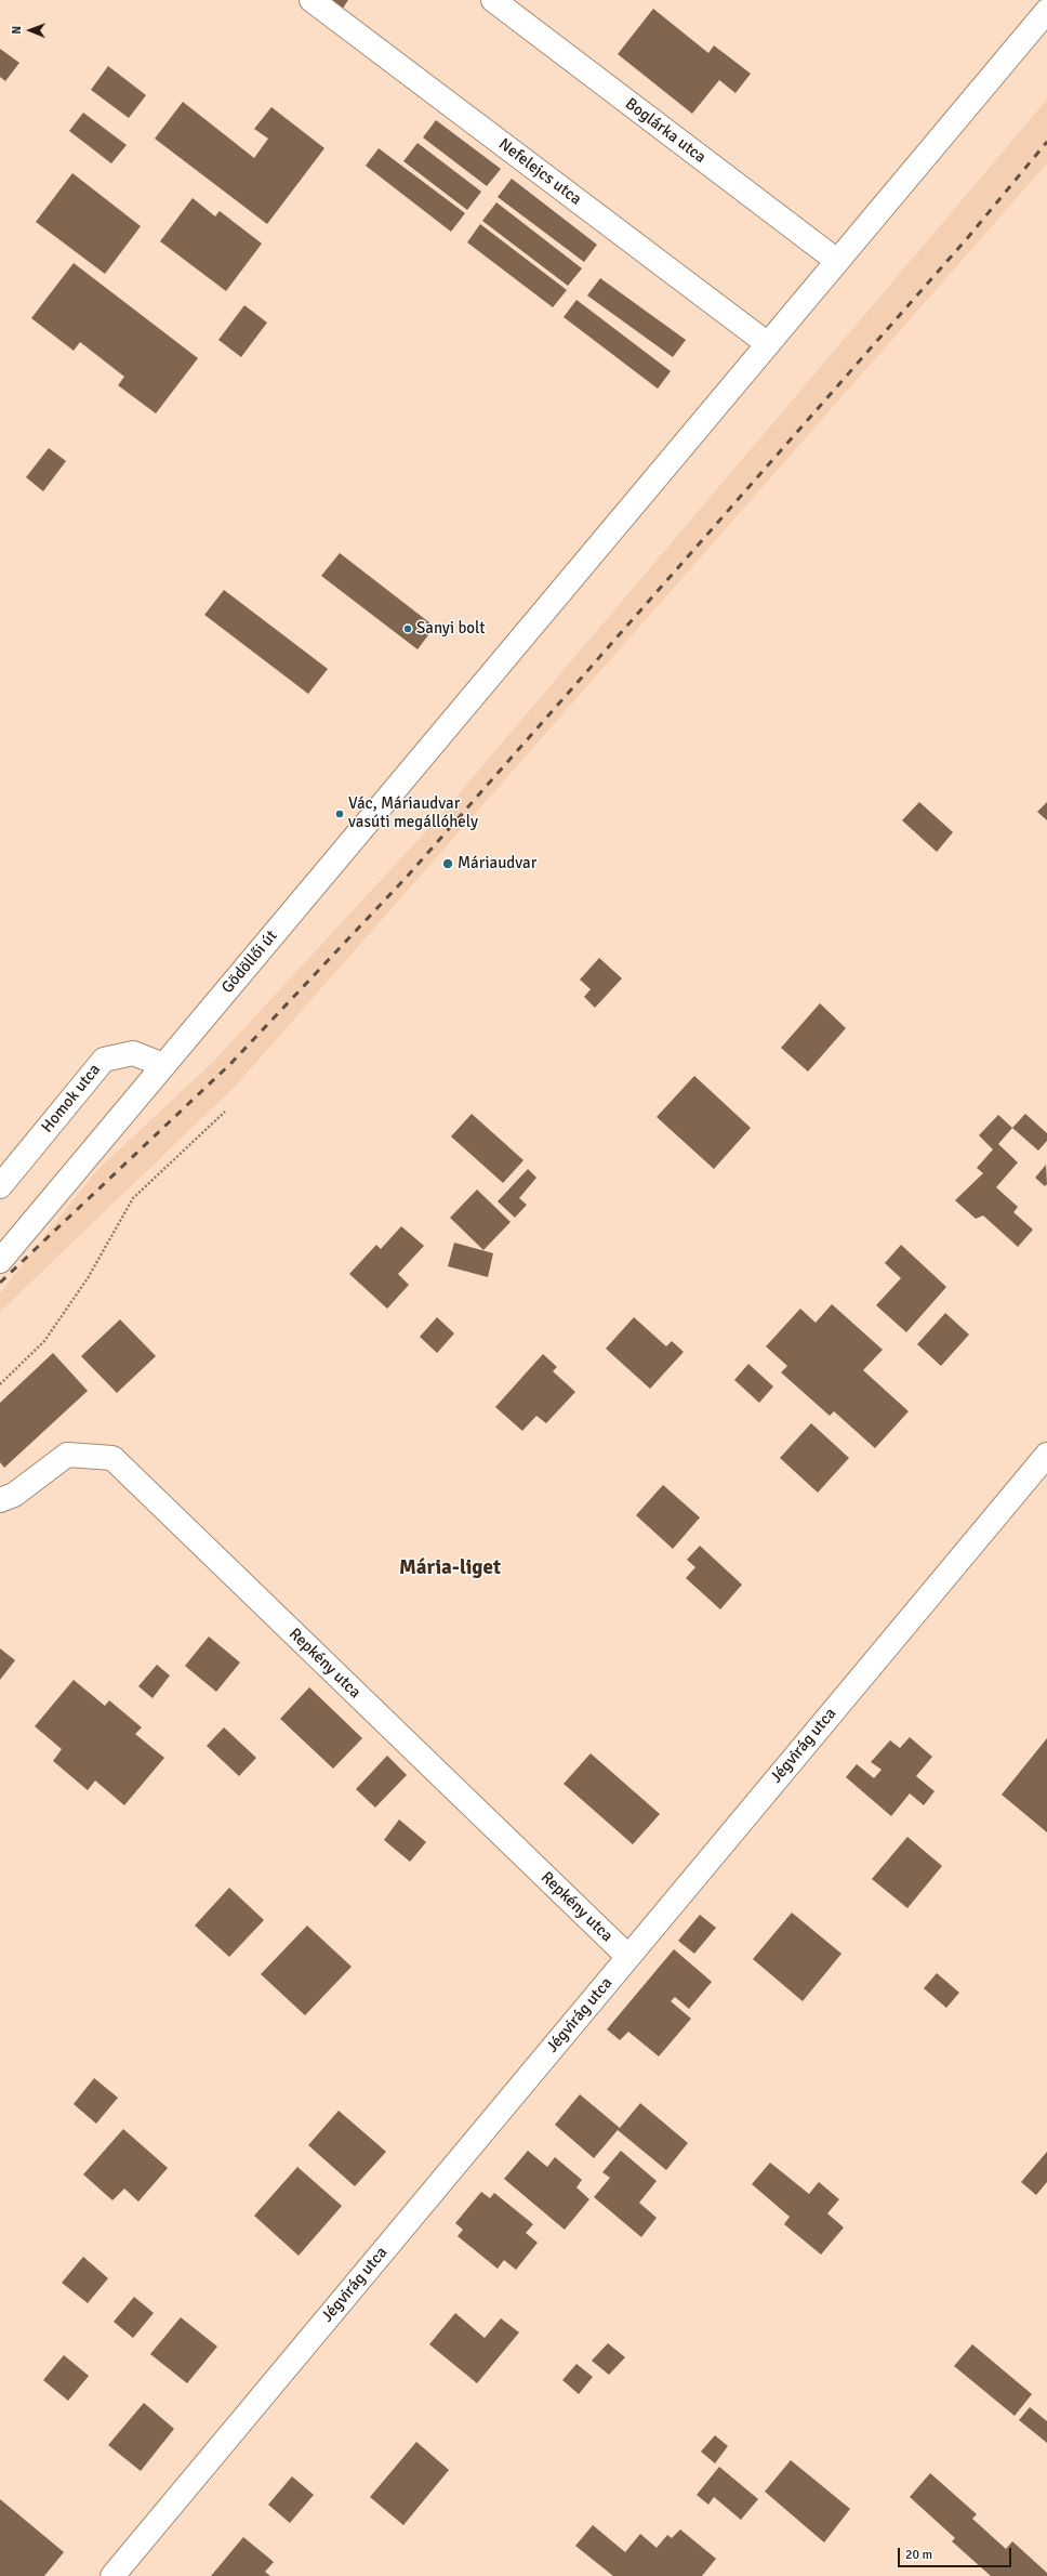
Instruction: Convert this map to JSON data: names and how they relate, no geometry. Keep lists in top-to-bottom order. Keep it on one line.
{"streets":{"street":["Boglárka utca","Nefelejcs utca","Gödöllői út","Homok utca","Repkény utca","Jégvirág utca"]},"crossings":[["Boglárka utca","Gödöllői út"],["Nefelejcs utca","Gödöllői út"],["Gödöllői út","Homok utca"],["Repkény utca","Jégvirág utca"]],"districts":["Mária-liget"],"places":["Sanyi bolt","Vác, Máriaudvar vasúti megállóhely","Máriaudvar"],"scale_bar":"20 m","north":"left"}
